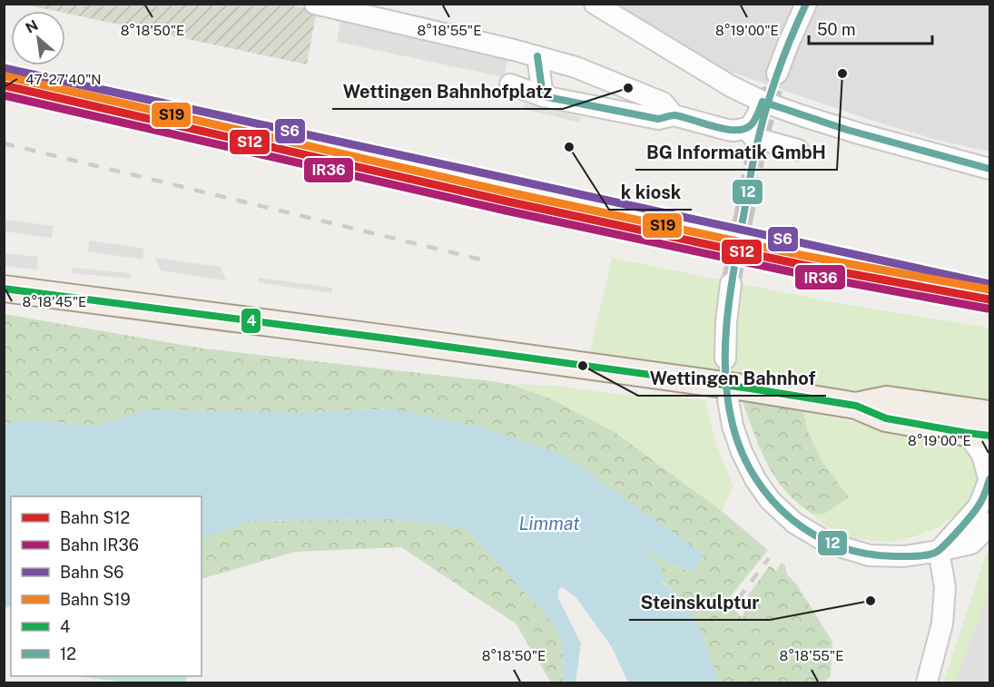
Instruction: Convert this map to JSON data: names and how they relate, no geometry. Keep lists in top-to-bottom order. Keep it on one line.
{"water":["Limmat"],"places":["BG Informatik GmbH","Wettingen Bahnhofplatz","k kiosk","Wettingen Bahnhof","Steinskulptur"],"lines":["transit line 12","rail line S6","rail line S19","rail line S12","rail line IR36","transit line 4"],"legend":["Bahn S12","Bahn IR36","Bahn S6","Bahn S19","4","12"],"scale_bar":"50 m","north":"top left","coordinates":["8°18'50\"E","8°18'55\"E","8°19'00\"E","47°27'40\"N","8°18'45\"E"]}
